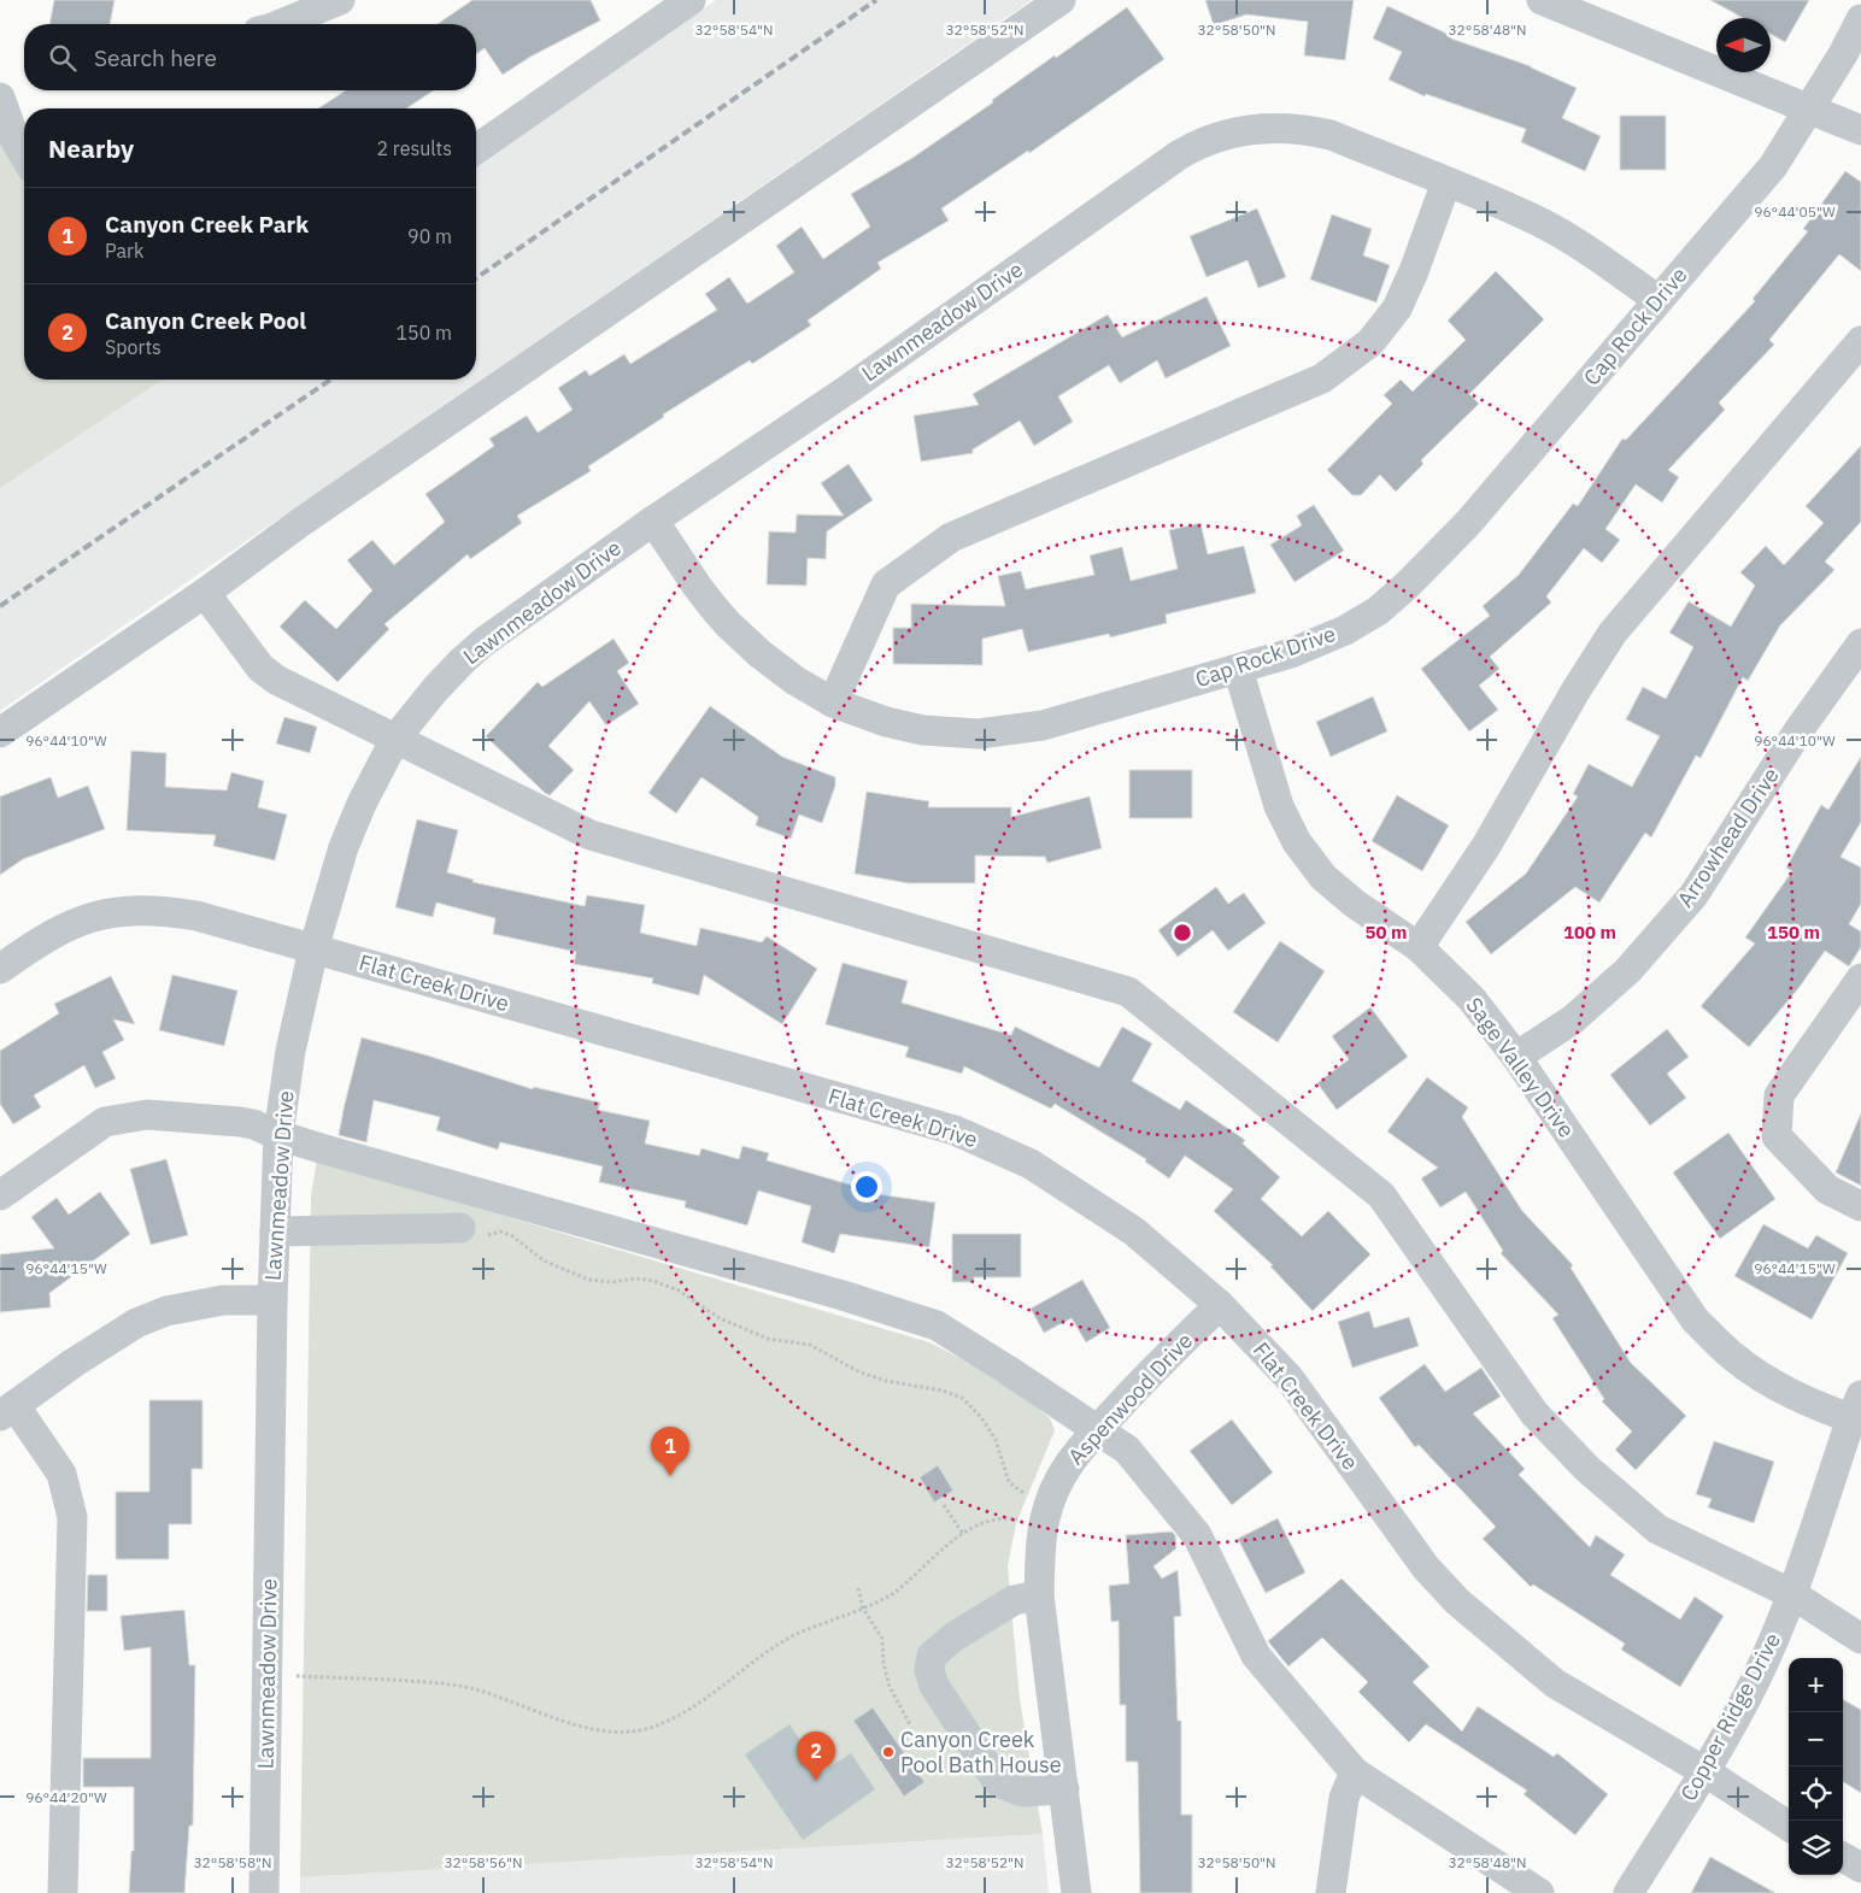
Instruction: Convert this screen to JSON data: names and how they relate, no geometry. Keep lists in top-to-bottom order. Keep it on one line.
{"streets":{"street":["Lawnmeadow Drive","Cap Rock Drive","Arrowhead Drive","Flat Creek Drive","Sage Valley Drive","Aspenwood Drive","Copper Ridge Drive"]},"crossings":[["Lawnmeadow Drive","Cap Rock Drive"],["Lawnmeadow Drive","Flat Creek Drive"],["Cap Rock Drive","Sage Valley Drive"],["Arrowhead Drive","Sage Valley Drive"],["Flat Creek Drive","Aspenwood Drive"],["Flat Creek Drive","Copper Ridge Drive"],["Sage Valley Drive","Copper Ridge Drive"]],"places":["Canyon Creek Pool Bath House"],"north":"left","page":{"search":"Search here","heading":["Nearby","2 results"],"list":[{"mark":"1","name":"Canyon Creek Park","note":"Park","value":"90 m"},{"mark":"2","name":"Canyon Creek Pool","note":"Sports","value":"150 m"}],"pins":["1","2"],"map_buttons":["+","−"]},"coordinates":["32°58'54\"N","32°58'52\"N","32°58'50\"N","32°58'48\"N","96°44'05\"W","96°44'10\"W","96°44'15\"W","96°44'20\"W","32°58'58\"N","32°58'56\"N"],"rings":["50 m","100 m","150 m"]}
